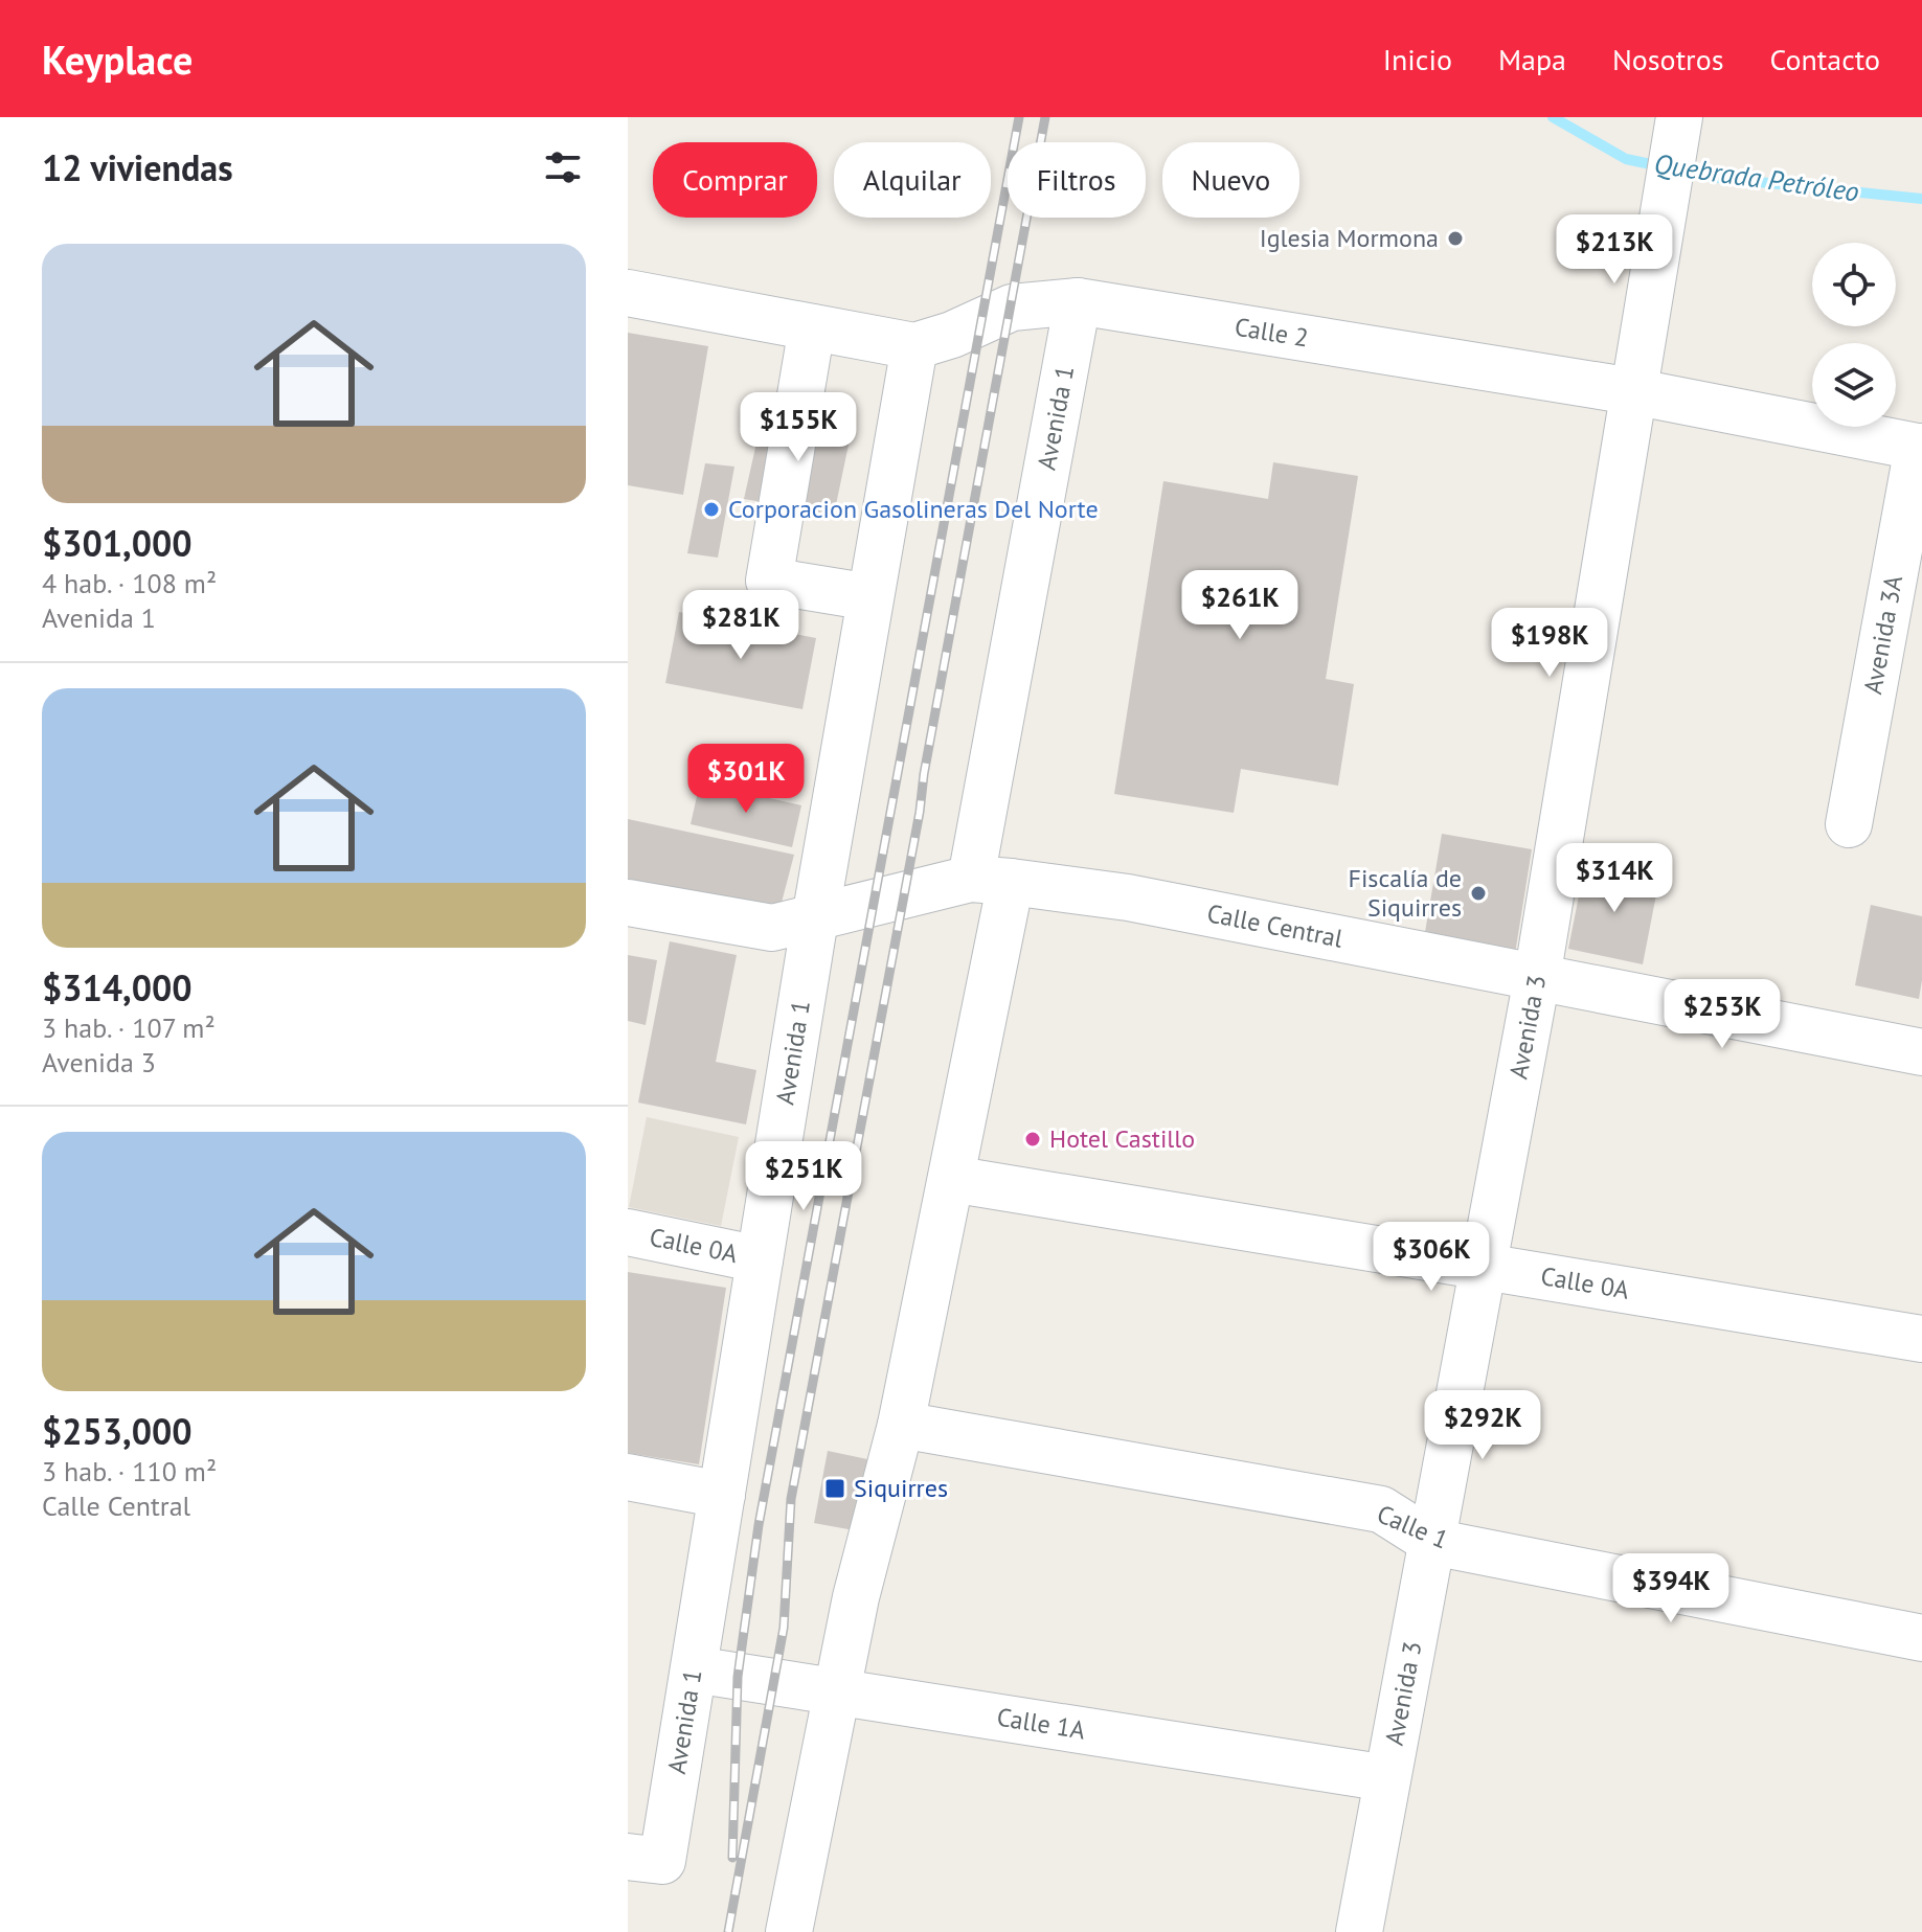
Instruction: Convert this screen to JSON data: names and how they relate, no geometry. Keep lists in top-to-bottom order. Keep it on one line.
{"streets":{"street":["Calle 2","Avenida 1","Avenida 3A","Calle Central","Avenida 3","Calle 0A","Calle 1","Calle 1A"]},"crossings":[["Calle 2","Avenida 1"],["Calle 2","Avenida 3A"],["Calle 2","Avenida 3"],["Avenida 1","Calle Central"],["Avenida 1","Calle 0A"],["Avenida 1","Calle 1"],["Avenida 1","Calle 1A"],["Calle Central","Avenida 3"],["Avenida 3","Calle 0A"],["Avenida 3","Calle 1"],["Avenida 3","Calle 1A"]],"water":["Quebrada Petróleo"],"places":{"other":["Iglesia Mormona","Corporacion Gasolineras Del Norte","Fiscalía de Siquirres","Hotel Castillo"],"transit":["Siquirres"]},"page":{"header":"Keyplace","nav":["Inicio","Mapa","Nosotros","Contacto"],"heading":"12 viviendas","chip":["Comprar","Alquilar","Filtros","Nuevo"],"price":["$213K","$155K","$261K","$281K","$198K","$301K","$314K","$253K","$251K","$306K","$292K","$394K"],"list":[{"name":"$301,000","note":"4 hab. · 108 m² · Avenida 1"},{"name":"$314,000","note":"3 hab. · 107 m² · Avenida 3"},{"name":"$253,000","note":"3 hab. · 110 m² · Calle Central"}]}}
